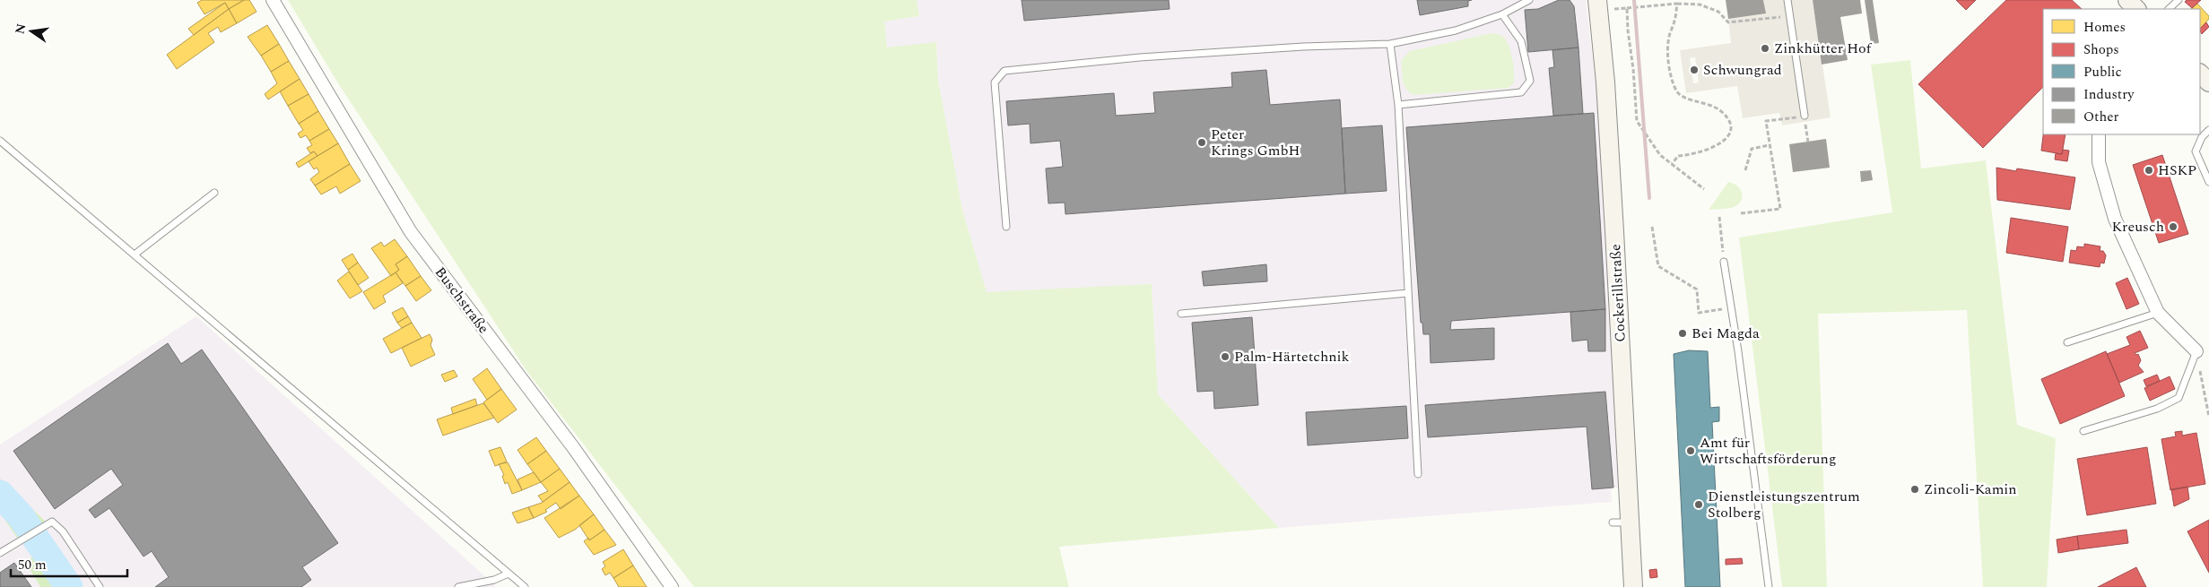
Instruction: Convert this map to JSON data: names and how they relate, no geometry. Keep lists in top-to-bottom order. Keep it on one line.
{"streets":{"main road":["Cockerillstraße"],"street":["Buschstraße"]},"places":["Zinkhütter Hof","Schwungrad","Peter Krings GmbH","HSKP","Kreusch","Bei Magda","Palm-Härtetchnik","Amt für Wirtschaftsförderung","Zincoli-Kamin","Dienstleistungszentrum Stolberg"],"legend":["Homes","Shops","Public","Industry","Other"],"scale_bar":"50 m","north":"left"}
